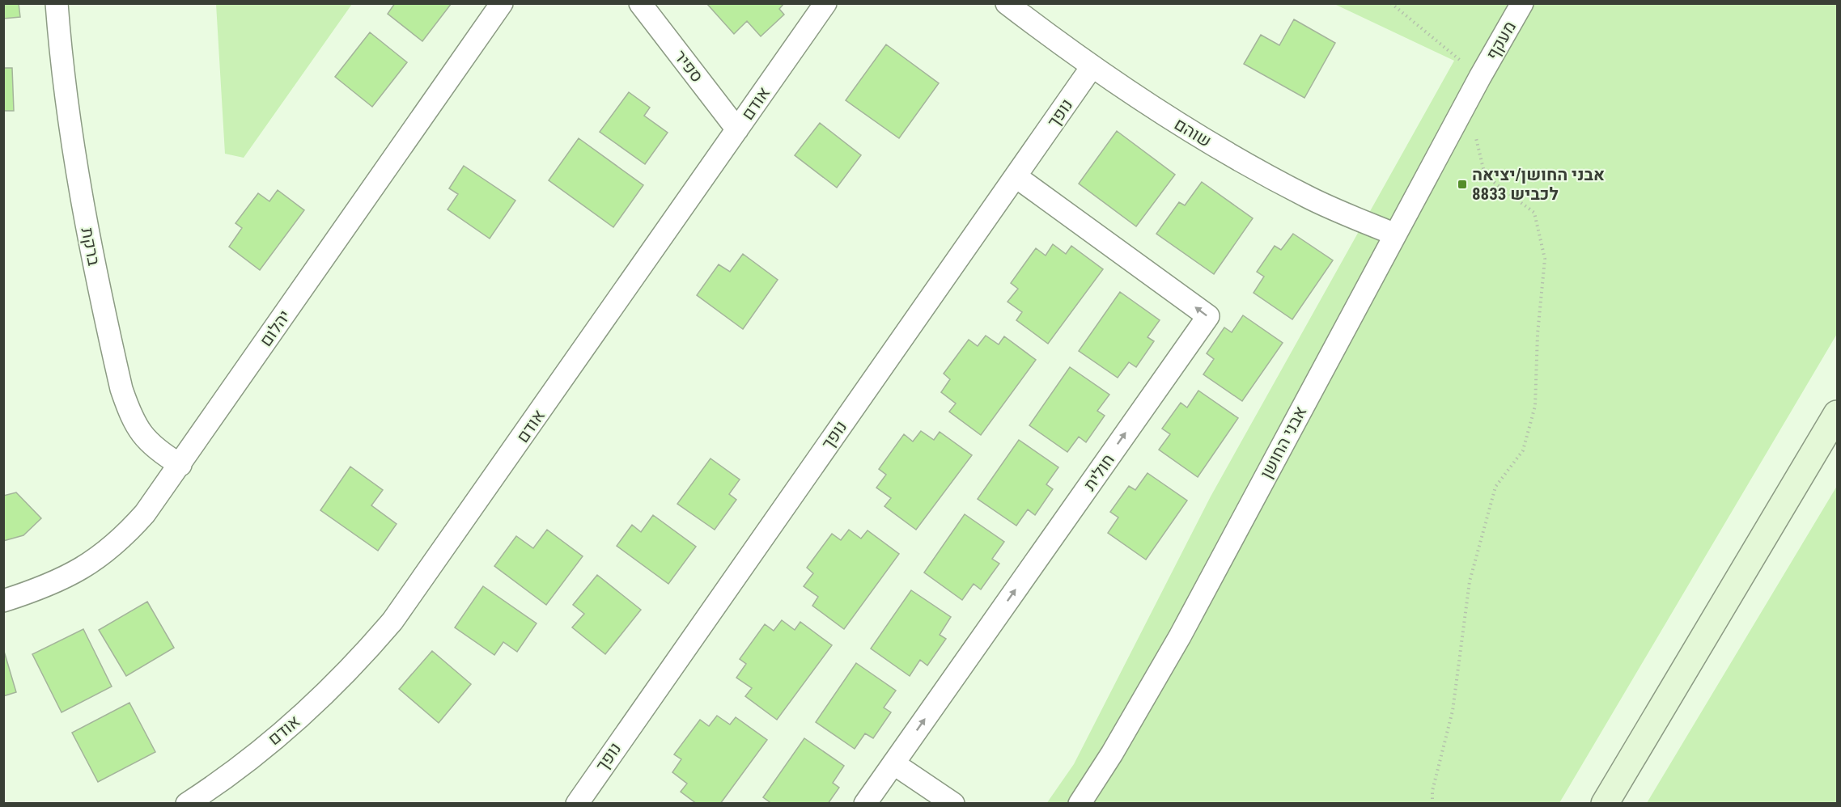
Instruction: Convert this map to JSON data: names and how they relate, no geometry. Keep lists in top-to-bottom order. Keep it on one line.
{"streets":{"street":["מעקף","ספיר","אודם","נופך","שוהם","ברקת","יהלום","אבני החושן","חולית"]},"crossings":[["מעקף","אבני החושן"],["ספיר","אודם"],["נופך","שוהם"],["נופך","חולית"],["שוהם","אבני החושן"],["ברקת","יהלום"]],"places":{"transit":["אבני החושן/יציאה לכביש 8833"]}}
